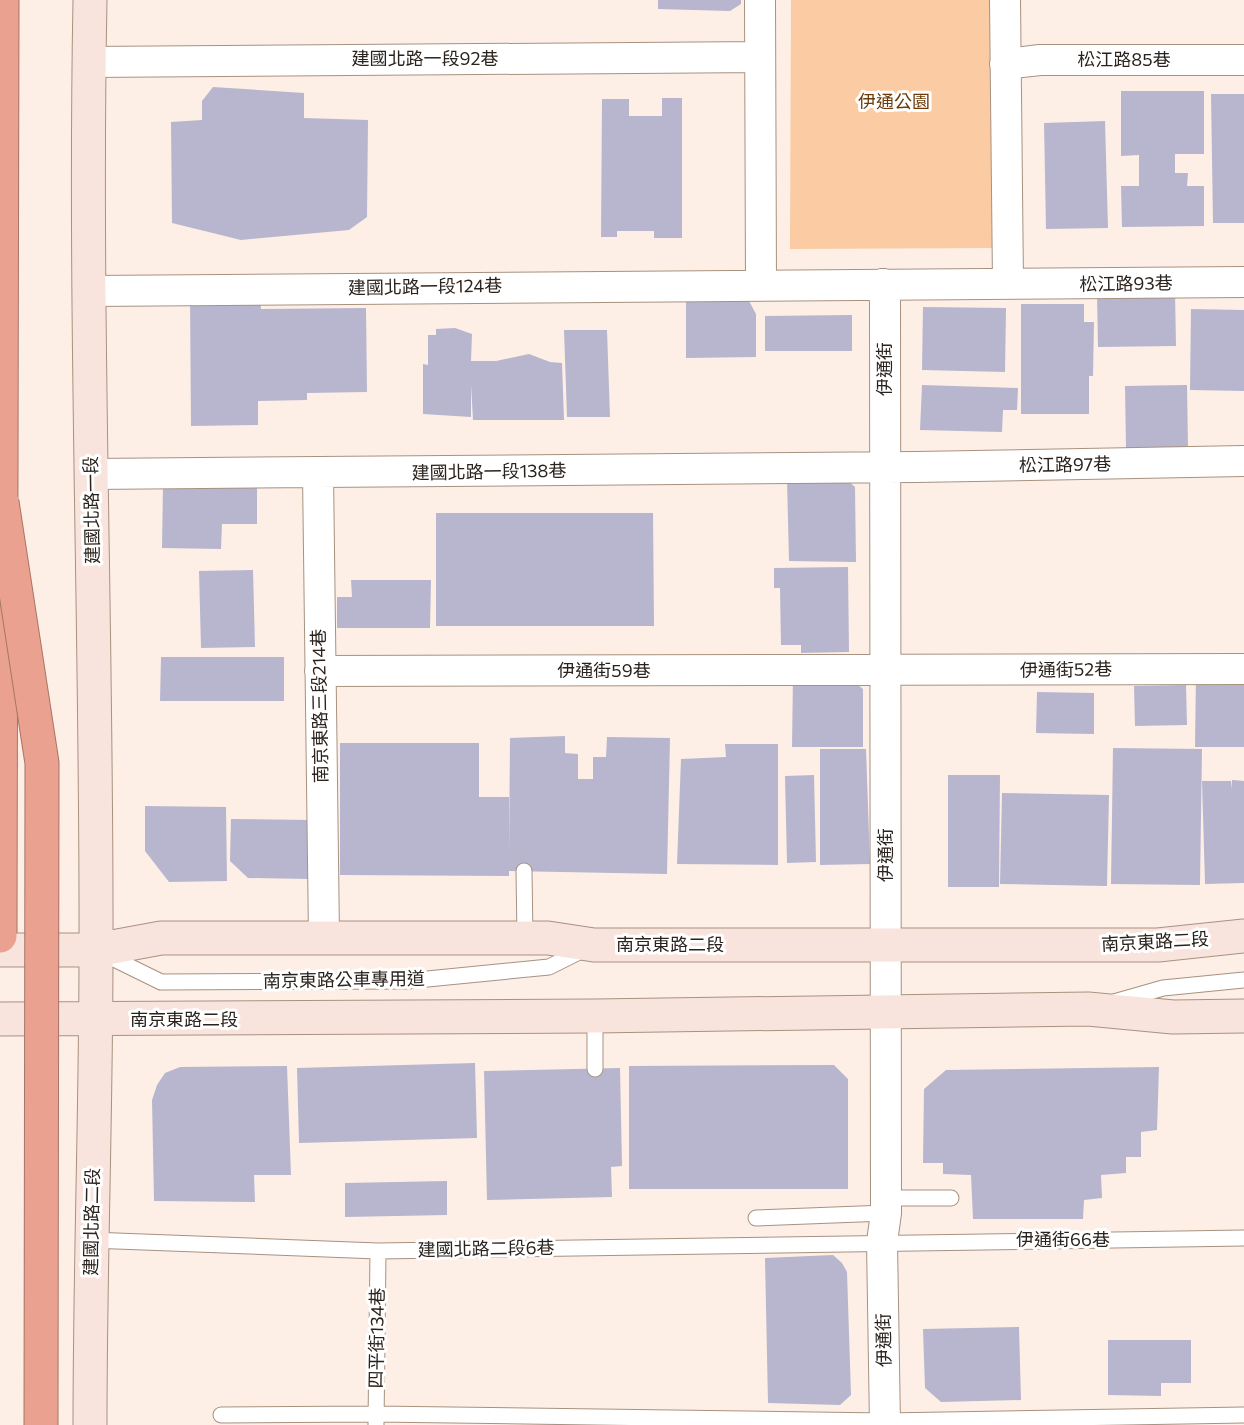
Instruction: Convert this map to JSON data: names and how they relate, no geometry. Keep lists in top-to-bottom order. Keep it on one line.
{"streets":{"main road":["建國北路一段","南京東路二段","建國北路二段"],"street":["建國北路一段92巷","松江路85巷","松江路93巷","建國北路一段124巷","伊通街","松江路97巷","建國北路一段138巷","伊通街52巷","伊通街59巷","南京東路三段214巷"],"lane":["南京東路公車專用道","伊通街66巷","建國北路二段6巷","四平街134巷"]},"crossings":[["建國北路一段92巷","建國北路一段"],["建國北路一段124巷","建國北路一段"],["伊通街","松江路97巷"],["伊通街","建國北路一段138巷"],["伊通街","伊通街52巷"],["伊通街","伊通街59巷"],["伊通街","南京東路二段"],["伊通街","伊通街66巷"],["伊通街","建國北路二段6巷"],["松江路97巷","建國北路一段138巷"],["建國北路一段138巷","建國北路一段"],["建國北路一段138巷","南京東路三段214巷"],["建國北路一段","南京東路二段"],["建國北路一段","南京東路公車專用道"],["建國北路一段","建國北路二段"],["伊通街52巷","伊通街59巷"],["伊通街59巷","南京東路三段214巷"],["南京東路三段214巷","南京東路二段"],["南京東路二段","南京東路公車專用道"],["南京東路二段","建國北路二段"],["建國北路二段","建國北路二段6巷"],["伊通街66巷","建國北路二段6巷"],["建國北路二段6巷","四平街134巷"]],"parks":["伊通公園"]}
